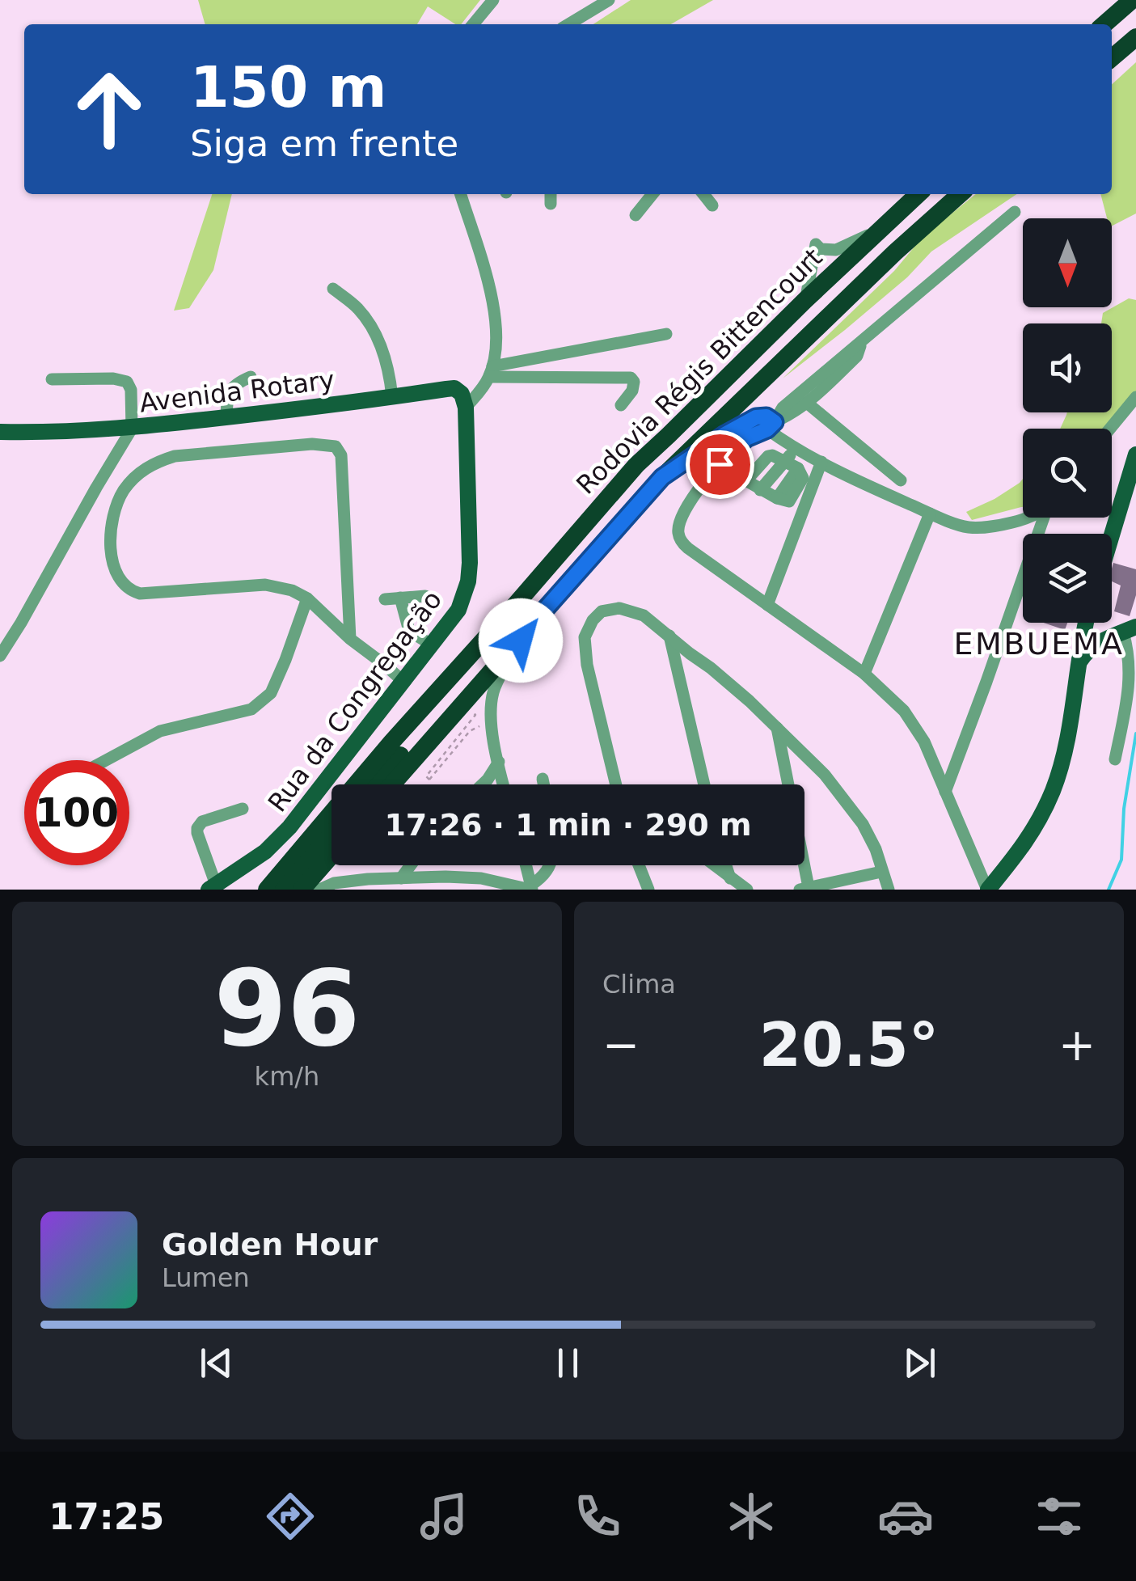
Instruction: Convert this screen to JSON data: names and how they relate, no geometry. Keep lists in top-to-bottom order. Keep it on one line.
{"streets":{"highway":["Rodovia Régis Bittencourt"],"main road":["Avenida Rotary","Rua da Congregação"]},"crossings":[["Avenida Rotary","Rua da Congregação"]],"districts":["EMBUEMA"],"north":"bottom","page":{"turn":["150 m","Siga em frente"],"limit":"100","trip":"17:26 · 1 min · 290 m","tile":[["96","km/h"],"Clima"],"heat":["−","20.5°","+"],"song":["Golden Hour","Lumen"],"tabs":"17:25"}}
